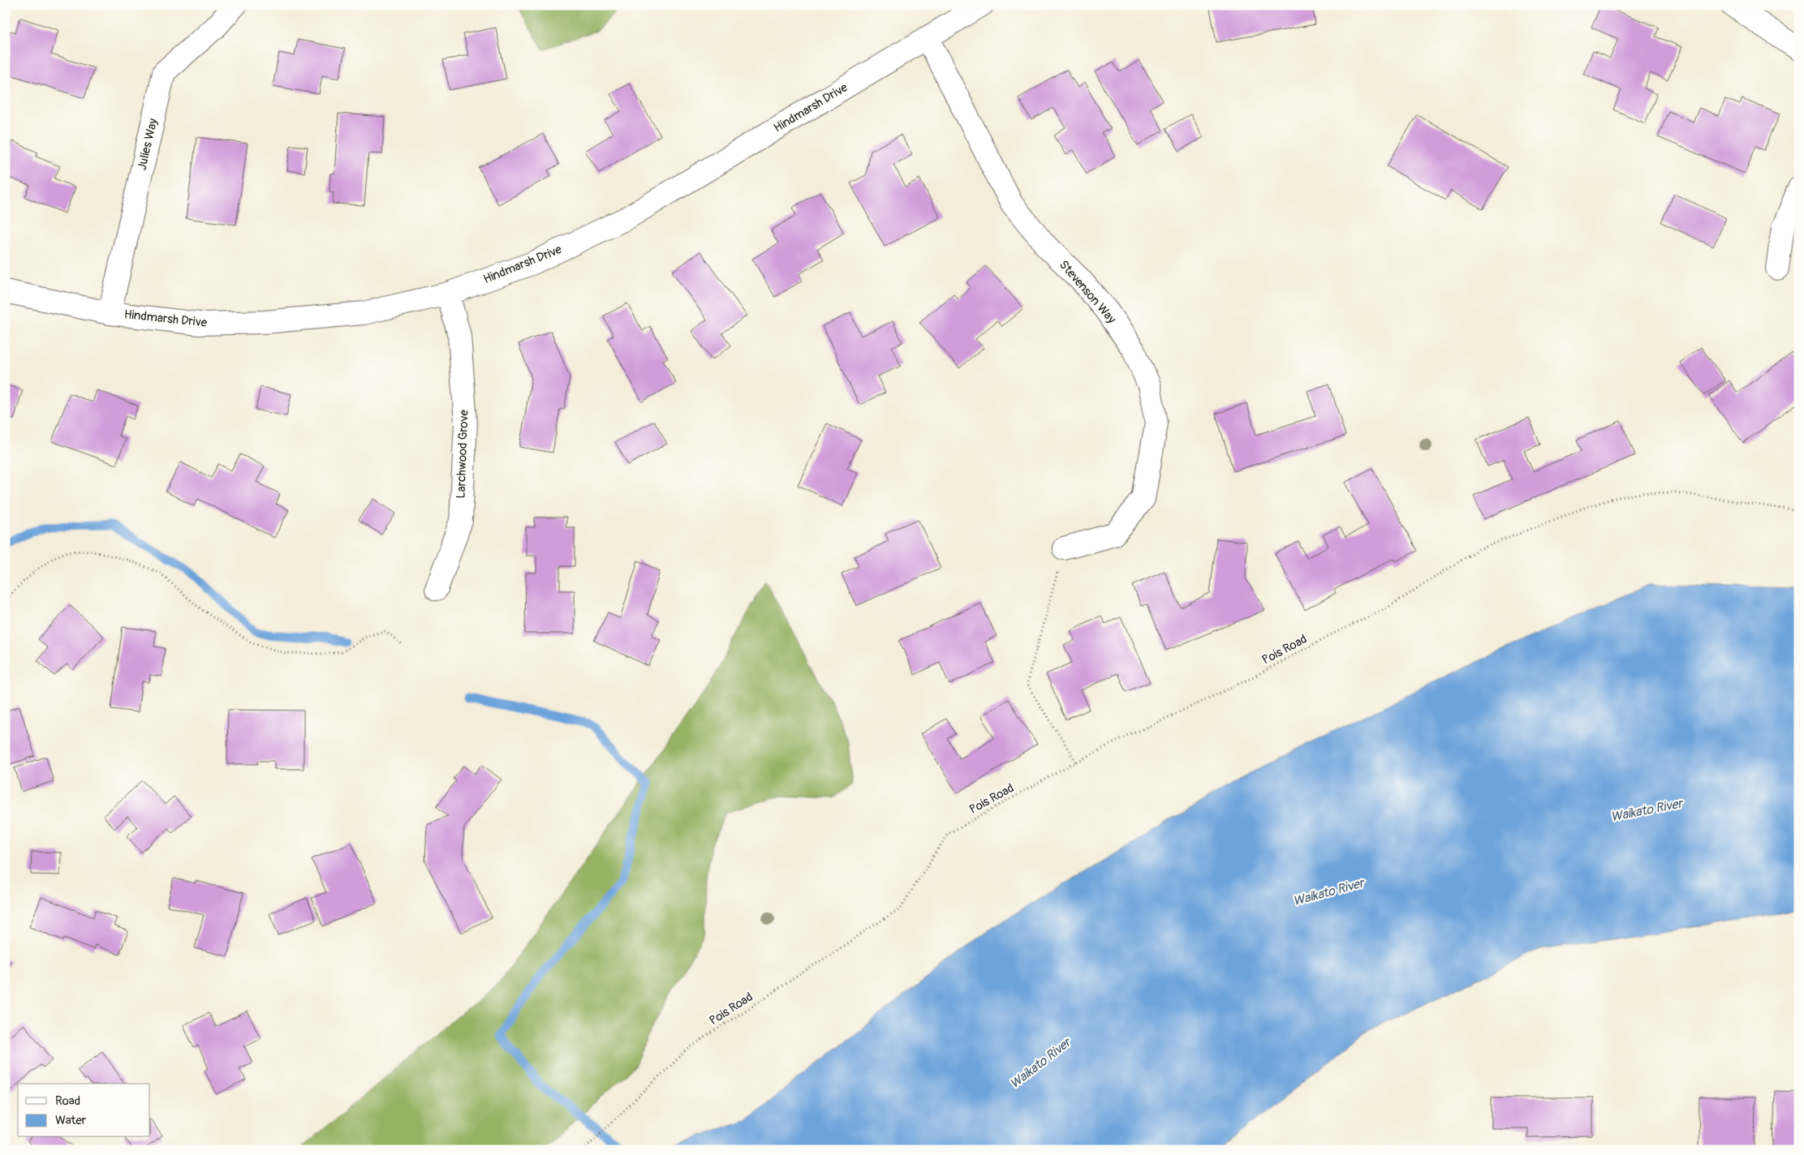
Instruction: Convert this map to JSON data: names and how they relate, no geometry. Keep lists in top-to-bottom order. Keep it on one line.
{"streets":{"street":["Hindmarsh Drive","Julies Way","Stevenson Way","Larchwood Grove"],"path":["Pois Road"]},"crossings":[["Hindmarsh Drive","Julies Way"],["Hindmarsh Drive","Stevenson Way"],["Hindmarsh Drive","Larchwood Grove"]],"water":["Waikato River"],"legend":["Road","Water"]}
